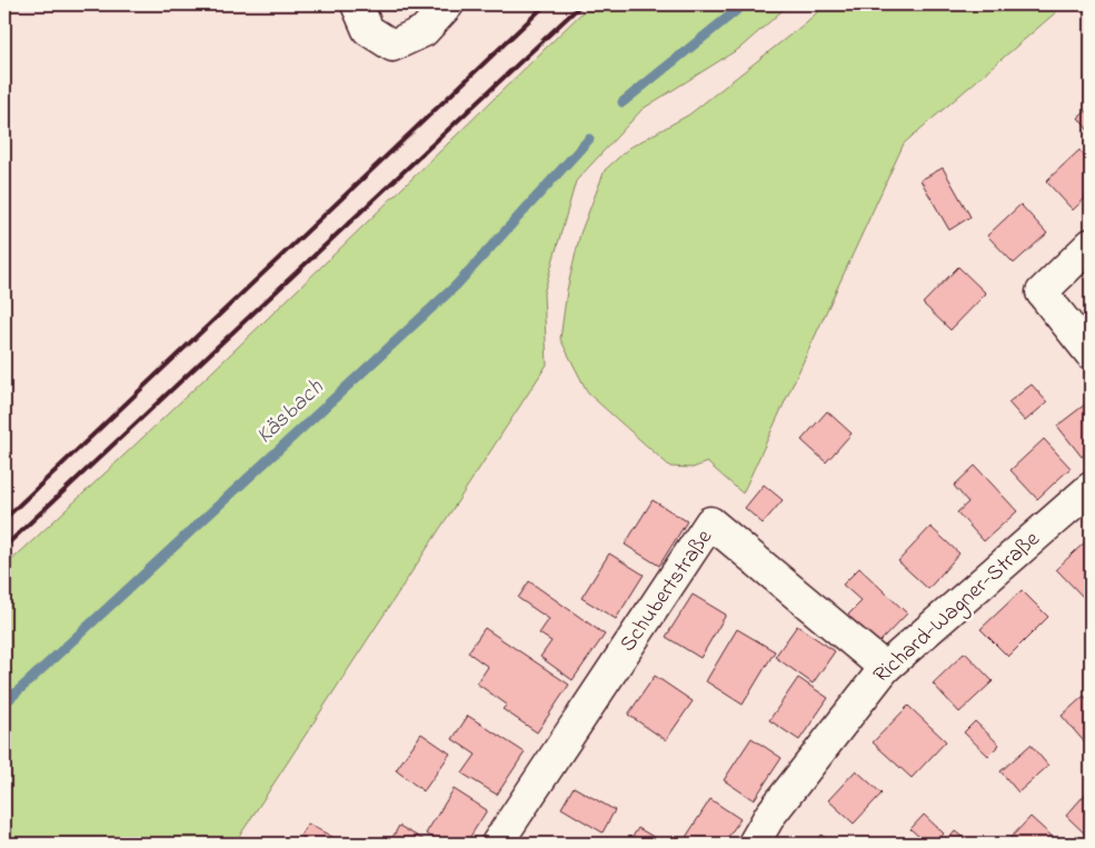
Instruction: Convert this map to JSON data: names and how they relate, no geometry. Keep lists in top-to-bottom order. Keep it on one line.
{"streets":{"street":["Schubertstraße","Richard-Wagner-Straße"]},"crossings":[["Schubertstraße","Richard-Wagner-Straße"]],"water":["Käsbach"]}
